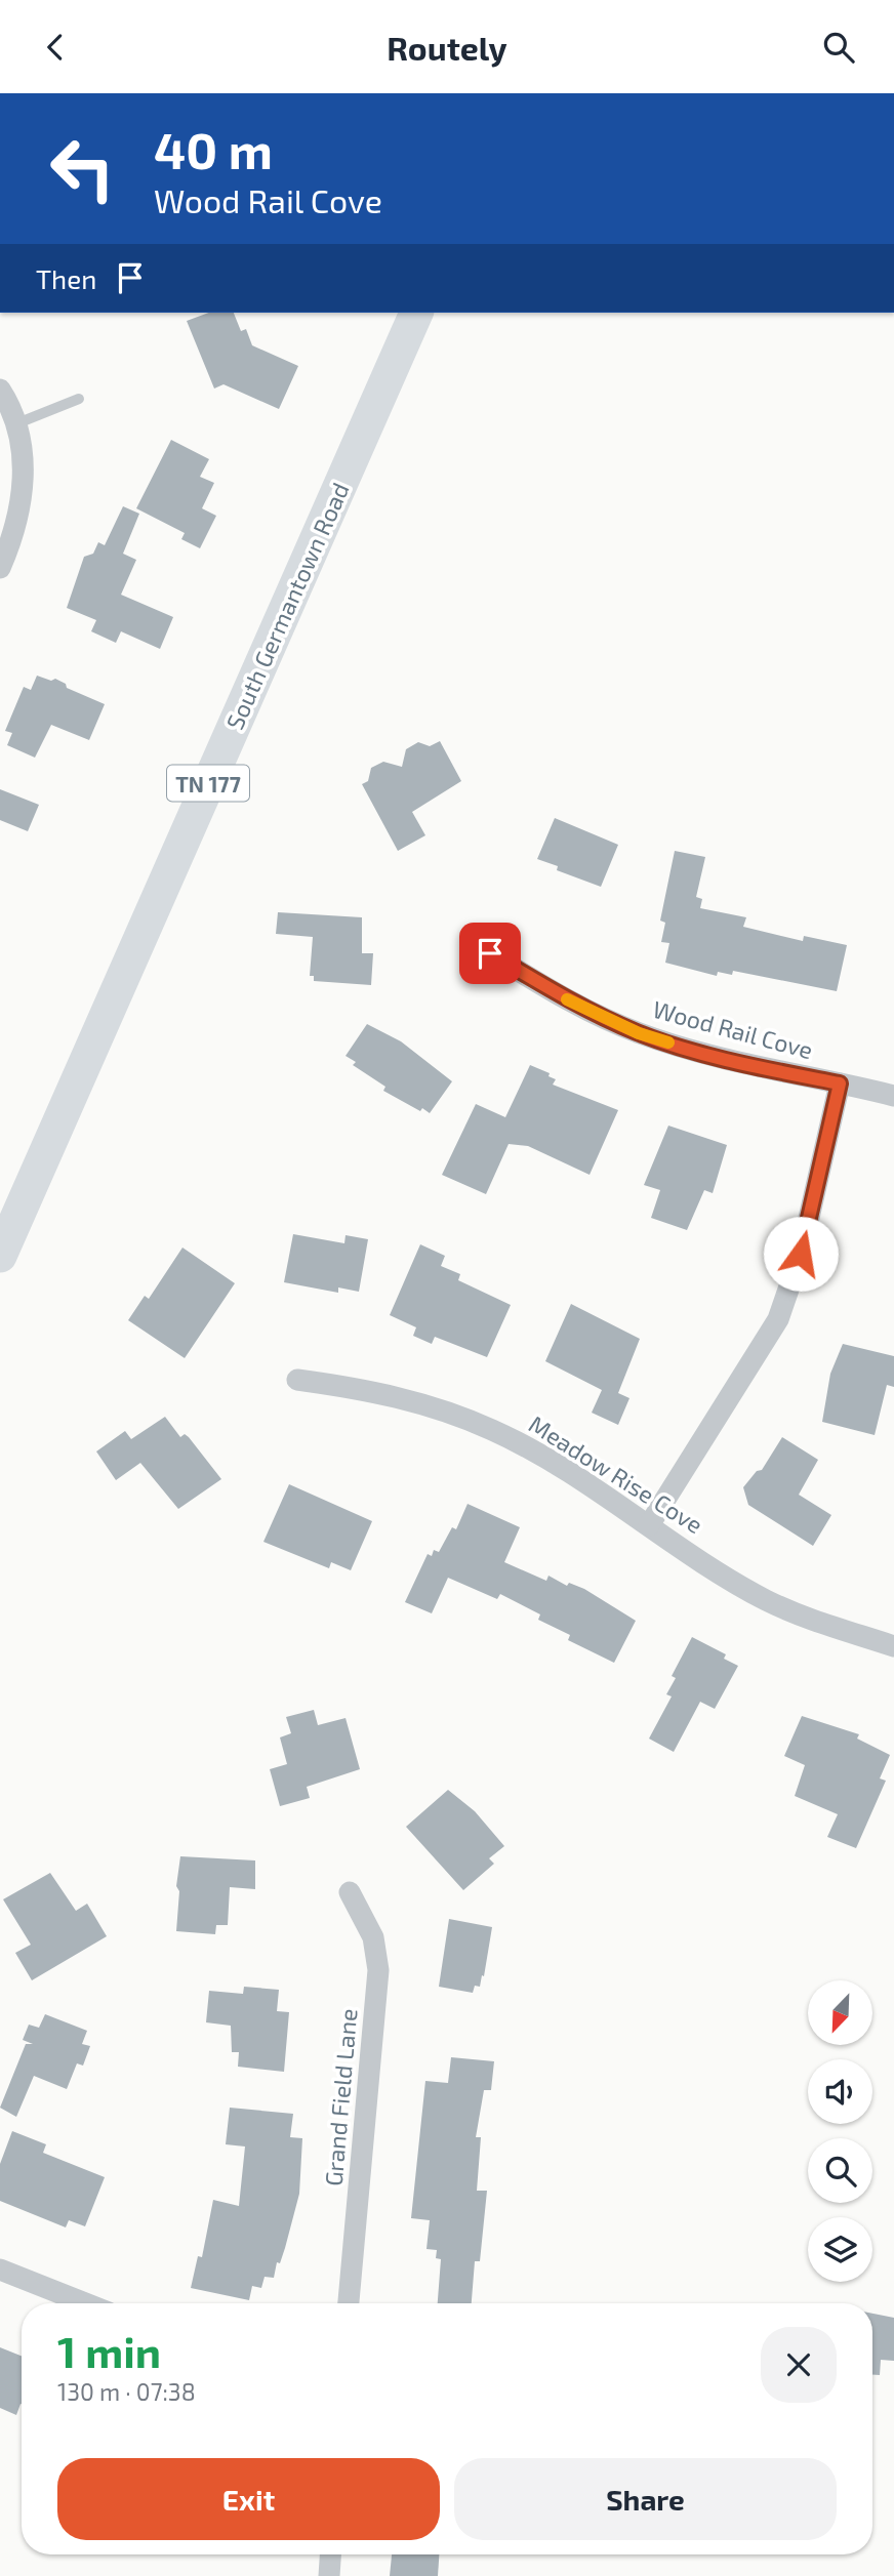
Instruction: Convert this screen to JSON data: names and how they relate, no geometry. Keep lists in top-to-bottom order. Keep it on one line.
{"streets":{"main road":["South Germantown Road","TN 177"],"street":["Wood Rail Cove","Meadow Rise Cove","Grand Field Lane"]},"north":"bottom left","page":{"header":"Routely","turn":["40 m","Wood Rail Cove"],"then":"Then","heading":["1 min","130 m · 07:38"],"buttons":["Exit","Share"]}}
